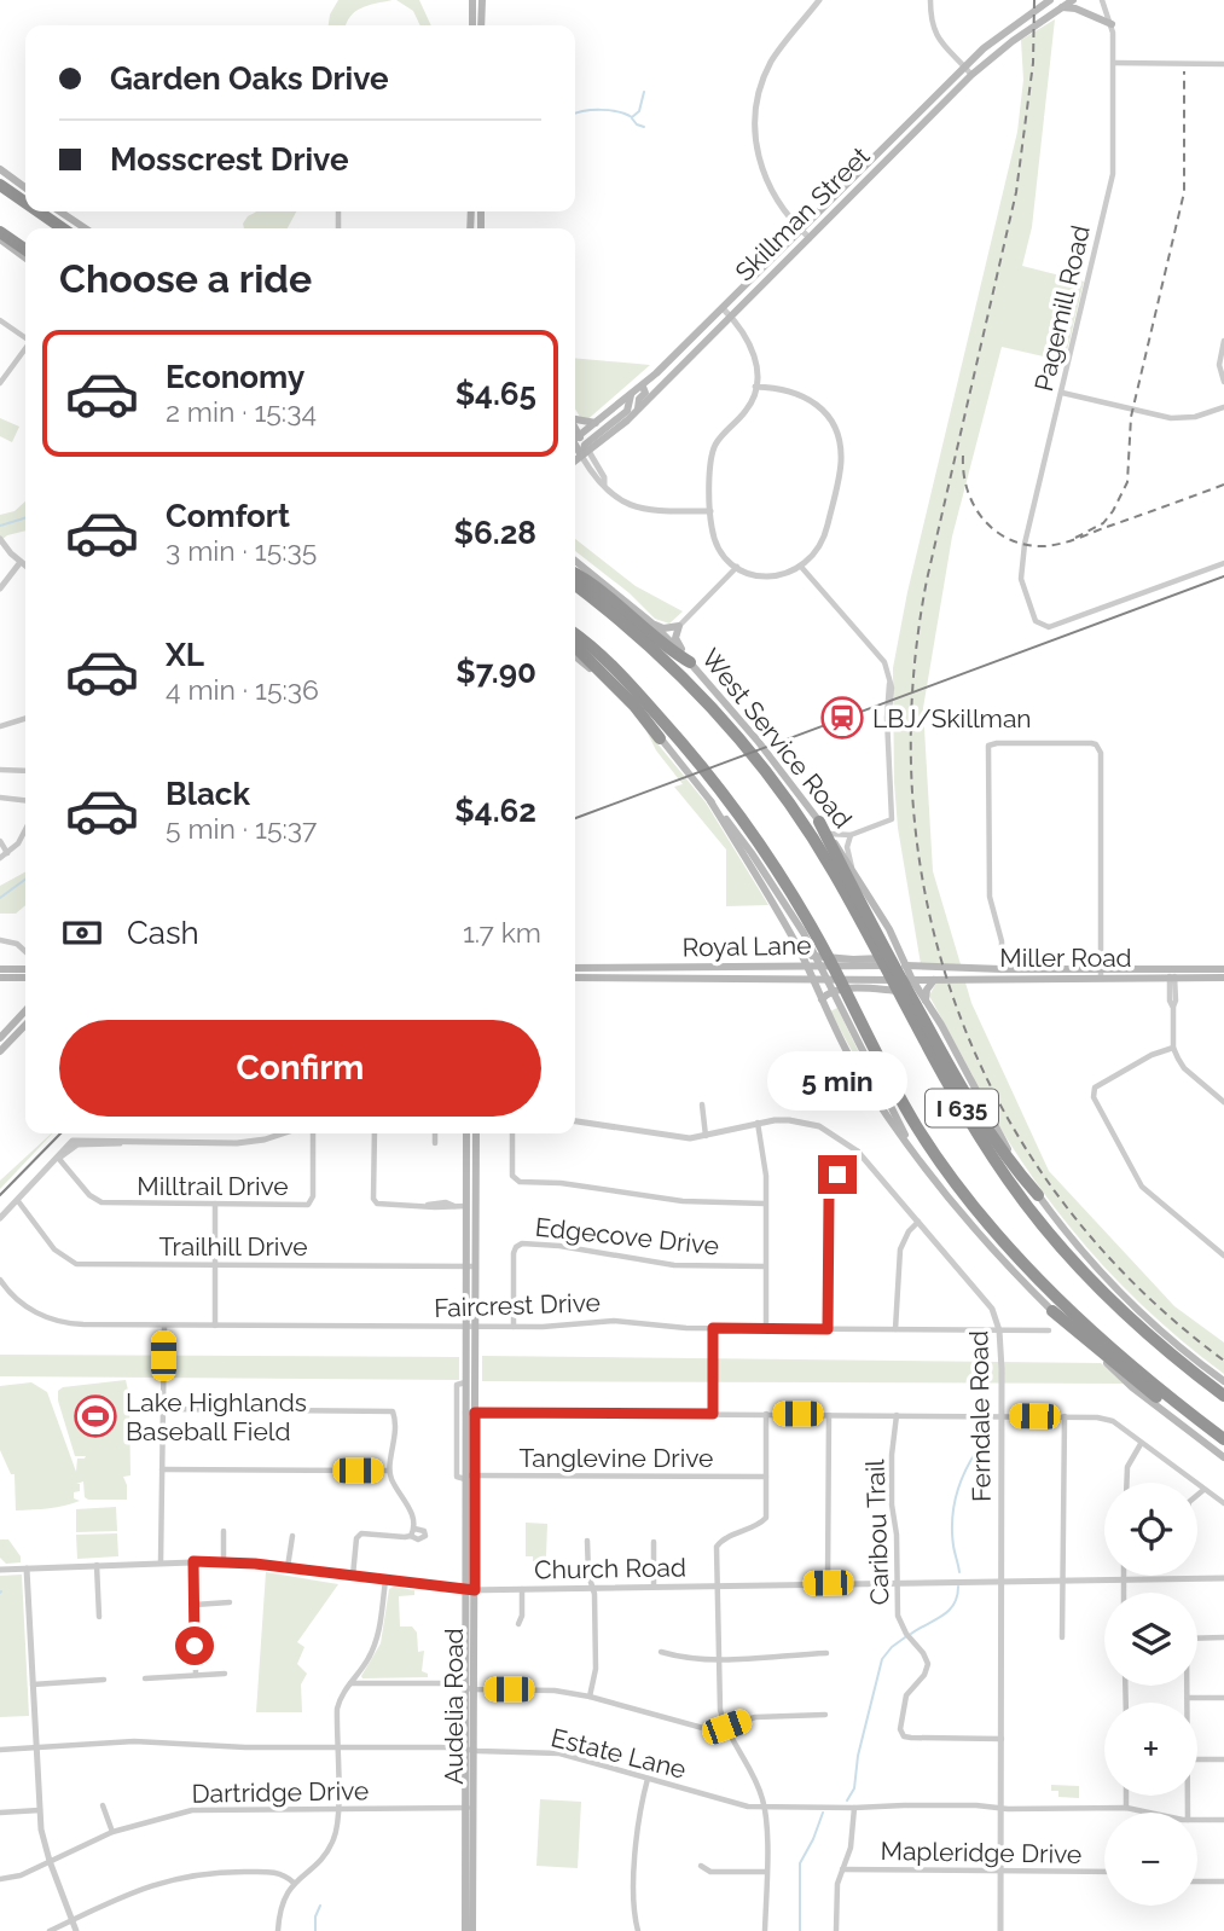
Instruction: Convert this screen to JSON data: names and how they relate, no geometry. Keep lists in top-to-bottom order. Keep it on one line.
{"streets":{"highway":["I 635"],"main road":["Skillman Street","West Service Road","Royal Lane","Miller Road","Audelia Road"],"street":["Pagemill Road","Milltrail Drive","Edgecove Drive","Trailhill Drive","Faircrest Drive","Ferndale Road","Tanglevine Drive","Caribou Trail","Church Road","Estate Lane","Dartridge Drive","Mapleridge Drive"]},"crossings":[["West Service Road","Royal Lane"],["West Service Road","Miller Road"],["Royal Lane","Miller Road"],["Edgecove Drive","Faircrest Drive"],["Trailhill Drive","Audelia Road"],["Faircrest Drive","Ferndale Road"],["Faircrest Drive","Audelia Road"],["Ferndale Road","Caribou Trail"],["Ferndale Road","Church Road"],["Ferndale Road","Estate Lane"],["Ferndale Road","Mapleridge Drive"],["Tanglevine Drive","Audelia Road"],["Caribou Trail","Church Road"],["Church Road","Audelia Road"],["Audelia Road","Estate Lane"],["Audelia Road","Dartridge Drive"]],"places":{"station":["LBJ/Skillman"],"sports":["Lake Highlands Baseball Field"]},"page":{"banner":["Garden Oaks Drive","Mosscrest Drive"],"heading":"Choose a ride","list":[{"name":"Economy","note":"2 min · 15:34","value":"$4.65"},{"name":"Comfort","note":"3 min · 15:35","value":"$6.28"},{"name":"XL","note":"4 min · 15:36","value":"$7.90"},{"name":"Black","note":"5 min · 15:37","value":"$4.62"}],"pay":["Cash","1.7 km"],"buttons":"Confirm","bubble":"5 min","map_buttons":["+","−"]}}
